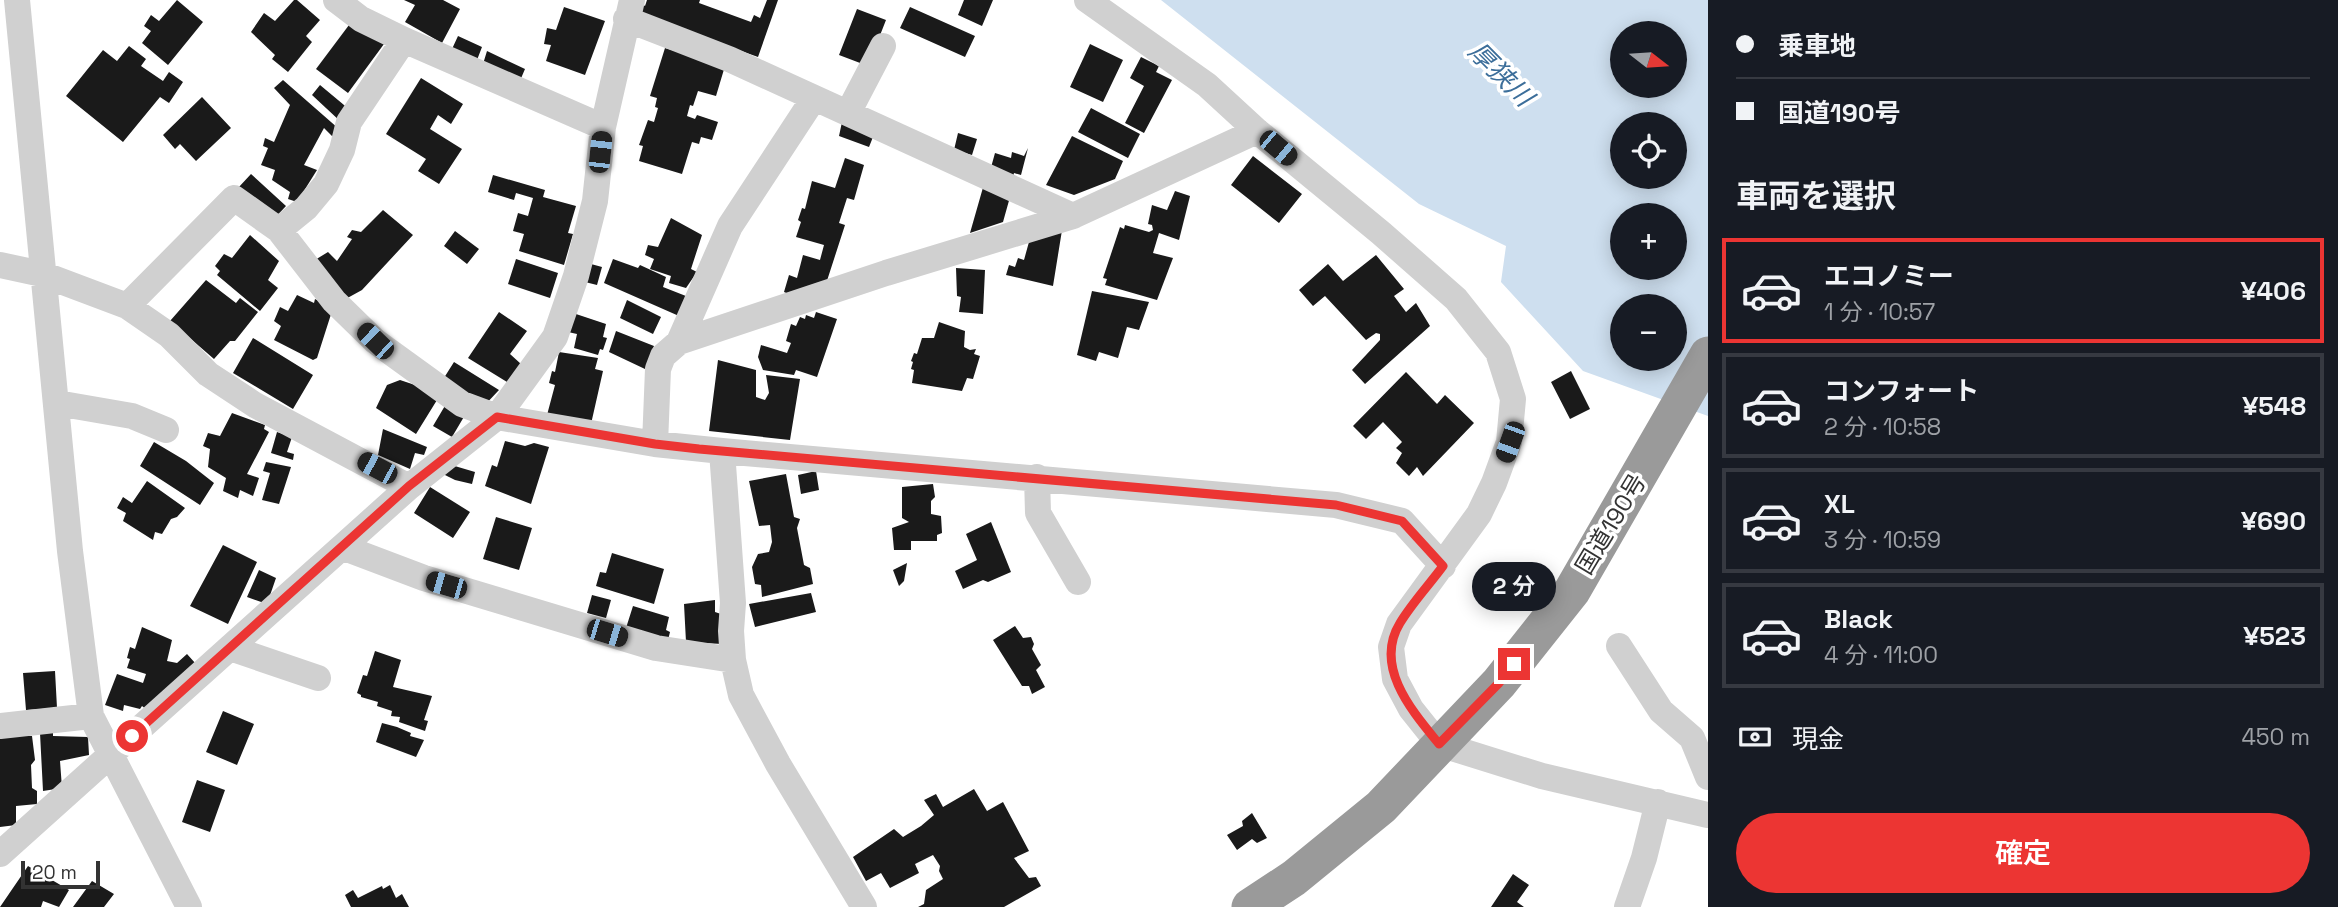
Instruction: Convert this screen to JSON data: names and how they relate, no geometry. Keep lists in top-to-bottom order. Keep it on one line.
{"streets":{"highway":["国道190号"]},"water":["厚狭川"],"scale_bar":"20 m","north":"right","page":{"banner":["乗車地","国道190号"],"map_buttons":["+","−"],"heading":"車両を選択","list":[{"name":"エコノミー","note":"1 分 · 10:57","value":"¥406"},{"name":"コンフォート","note":"2 分 · 10:58","value":"¥548"},{"name":"XL","note":"3 分 · 10:59","value":"¥690"},{"name":"Black","note":"4 分 · 11:00","value":"¥523"}],"bubble":"2 分","pay":["現金","450 m"],"buttons":"確定","scale":"20 m"}}
